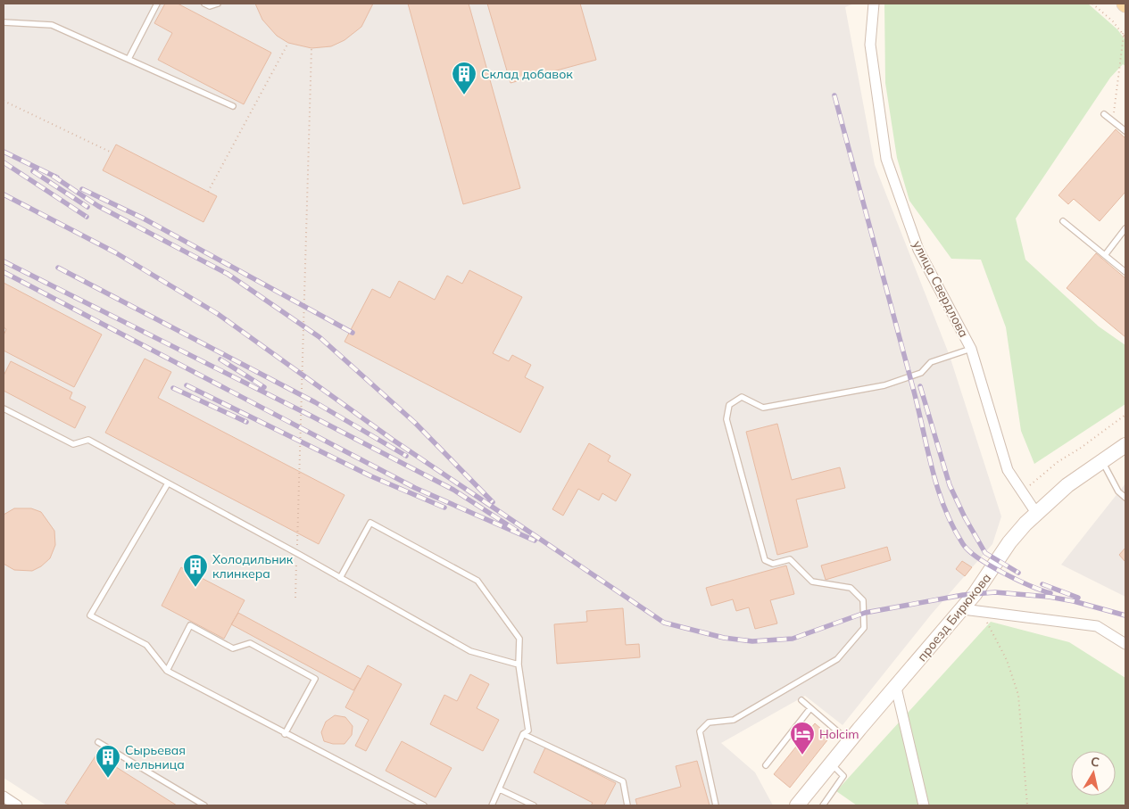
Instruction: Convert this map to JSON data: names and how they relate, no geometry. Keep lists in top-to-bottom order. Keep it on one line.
{"streets":{"street":["улица Свердлова","проезд Бирюкова"]},"crossings":[["улица Свердлова","проезд Бирюкова"]],"places":{"building":["Склад добавок","Холодильник клинкера","Сырьевая мельница"],"hotel":["Holcim"]},"north":"top"}
